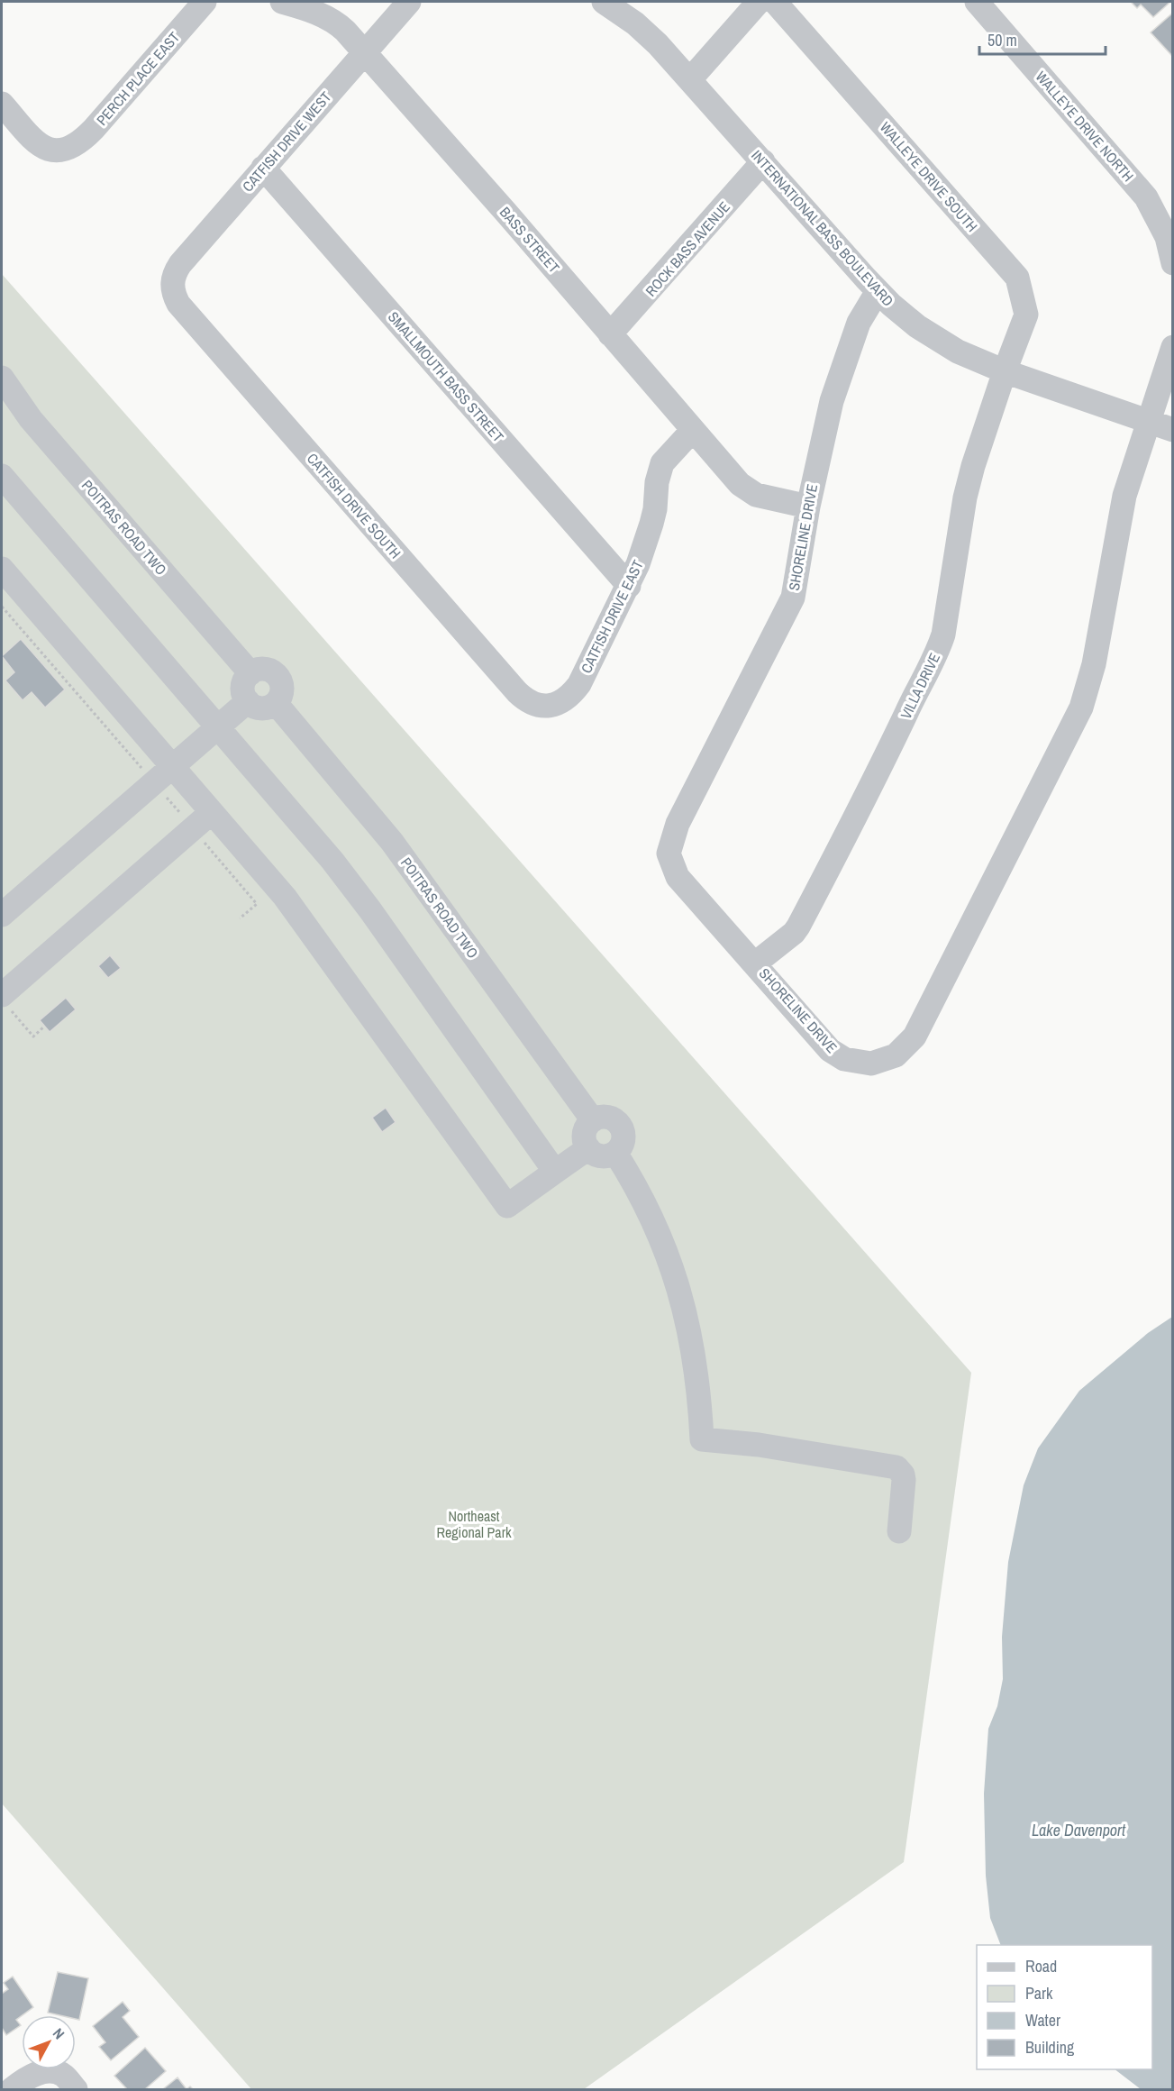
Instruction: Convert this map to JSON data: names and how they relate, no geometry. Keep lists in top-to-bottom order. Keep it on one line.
{"streets":{"street":["PERCH PLACE EAST","WALLEYE DRIVE NORTH","CATFISH DRIVE WEST","WALLEYE DRIVE SOUTH","INTERNATIONAL BASS BOULEVARD","BASS STREET","ROCK BASS AVENUE","SMALLMOUTH BASS STREET","CATFISH DRIVE SOUTH","POITRAS ROAD TWO","SHORELINE DRIVE","CATFISH DRIVE EAST","VILLA DRIVE"]},"crossings":[["CATFISH DRIVE WEST","BASS STREET"],["CATFISH DRIVE WEST","SMALLMOUTH BASS STREET"],["CATFISH DRIVE WEST","CATFISH DRIVE SOUTH"],["WALLEYE DRIVE SOUTH","INTERNATIONAL BASS BOULEVARD"],["WALLEYE DRIVE SOUTH","VILLA DRIVE"],["INTERNATIONAL BASS BOULEVARD","ROCK BASS AVENUE"],["INTERNATIONAL BASS BOULEVARD","SHORELINE DRIVE"],["INTERNATIONAL BASS BOULEVARD","VILLA DRIVE"],["BASS STREET","ROCK BASS AVENUE"],["BASS STREET","SHORELINE DRIVE"],["BASS STREET","CATFISH DRIVE EAST"],["SMALLMOUTH BASS STREET","CATFISH DRIVE EAST"],["CATFISH DRIVE SOUTH","CATFISH DRIVE EAST"],["SHORELINE DRIVE","VILLA DRIVE"]],"water":["Lake Davenport"],"parks":["Northeast Regional Park"],"legend":["Road","Park","Water","Building"],"scale_bar":"50 m","north":"top right"}
